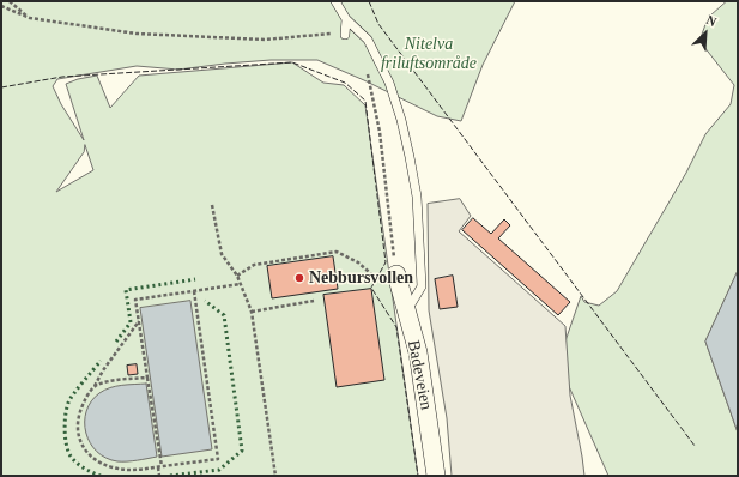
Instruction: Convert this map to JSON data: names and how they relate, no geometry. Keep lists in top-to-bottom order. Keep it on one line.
{"streets":{"street":["Badeveien"]},"parks":["Nitelva friluftsområde"],"places":["Nebbursvollen"],"north":"top right"}
